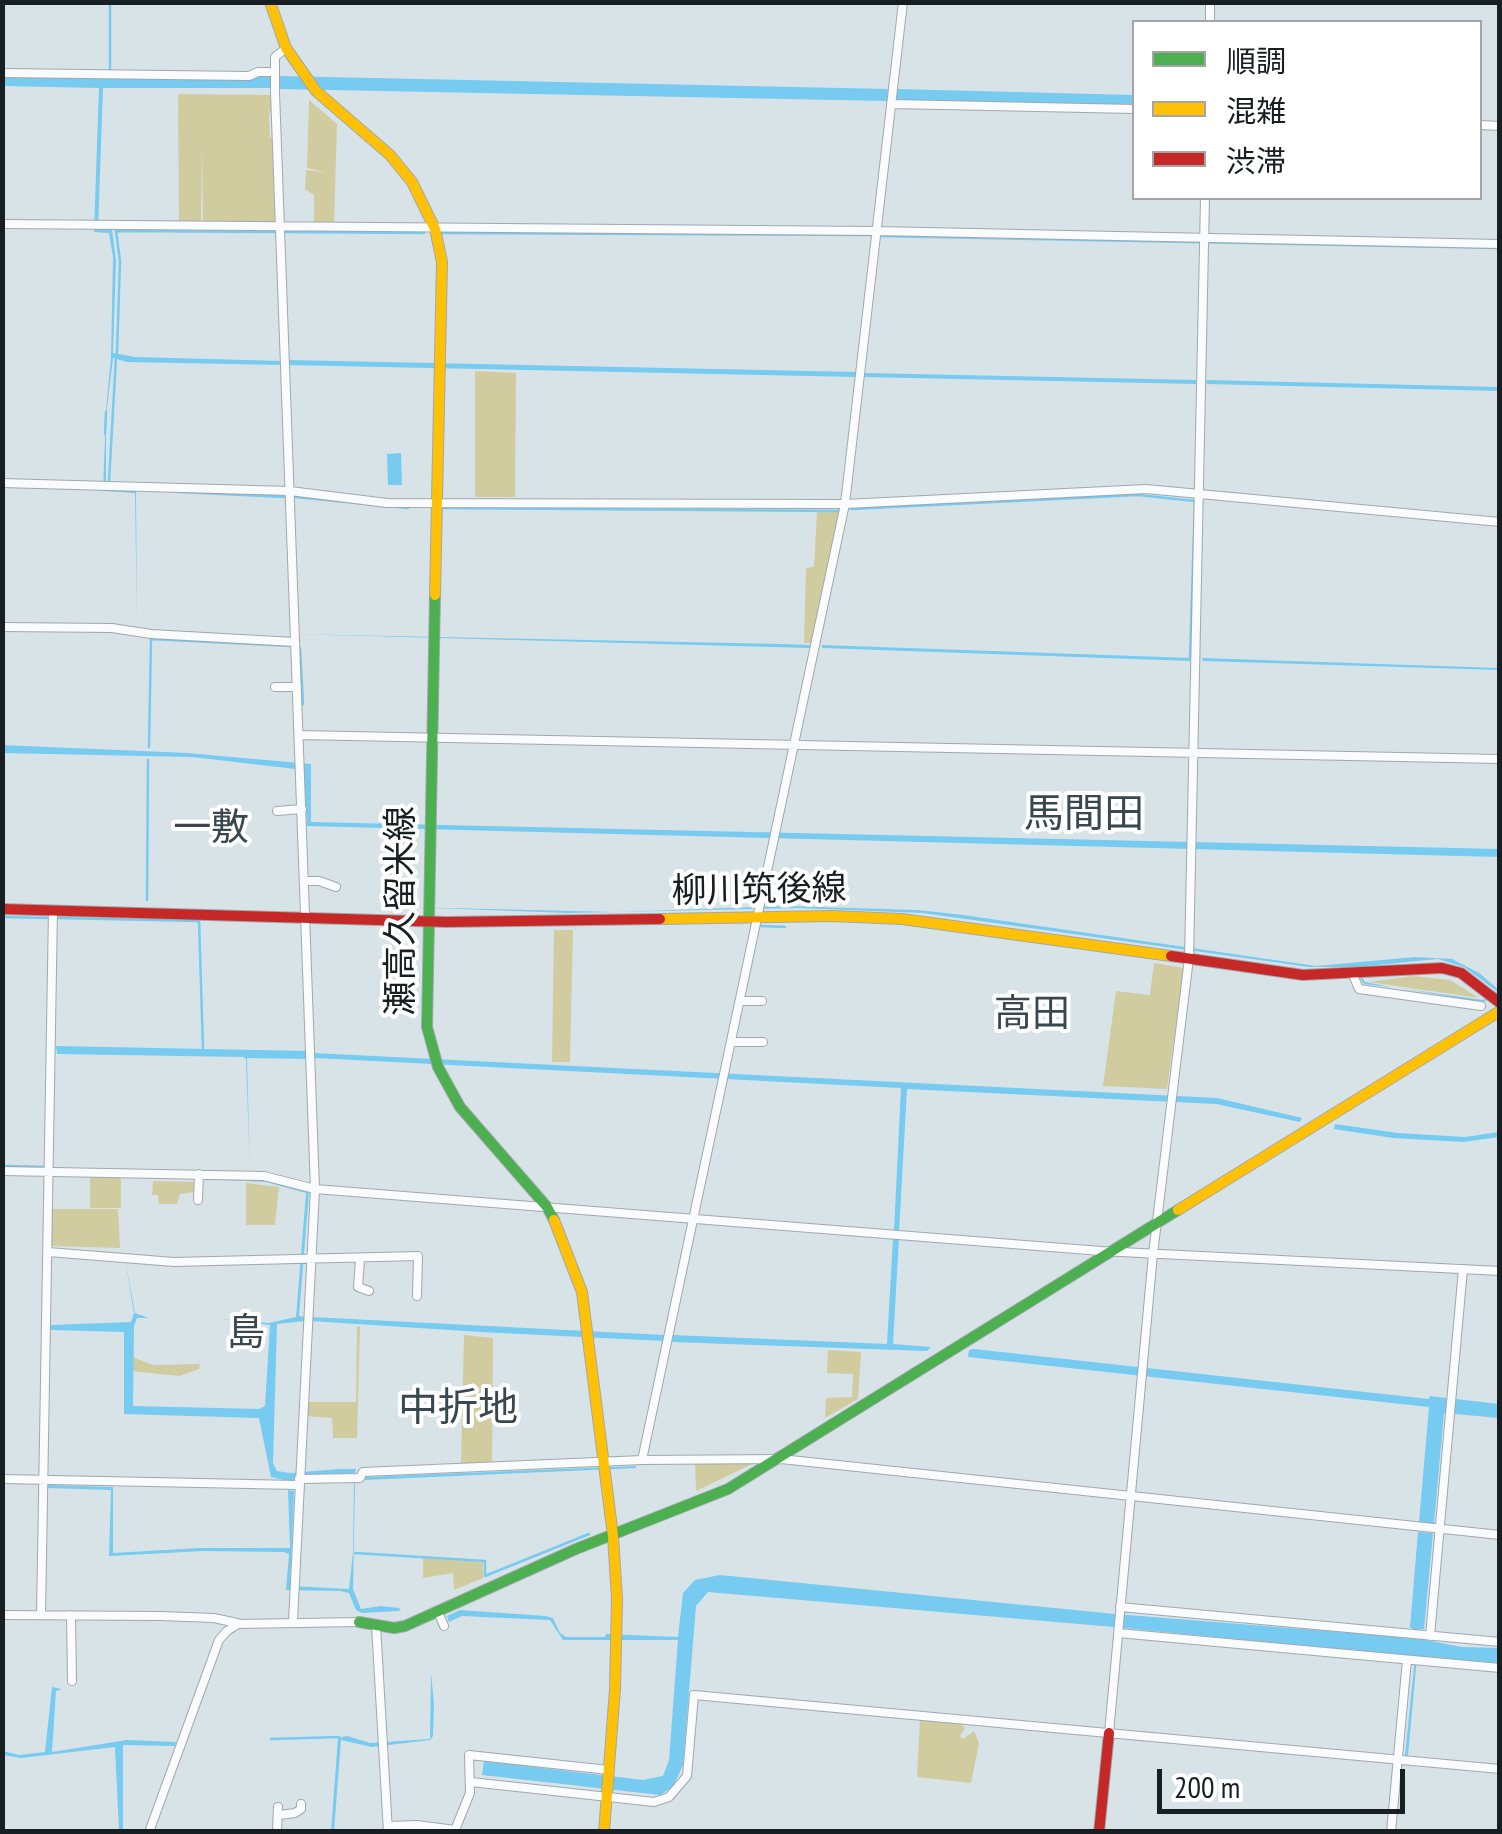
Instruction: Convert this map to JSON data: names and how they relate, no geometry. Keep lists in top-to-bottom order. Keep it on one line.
{"streets":{"main road":["柳川筑後線","瀬高久留米線"]},"crossings":[["柳川筑後線","瀬高久留米線"]],"districts":["馬間田","一敷","高田","島","中折地"],"legend":["順調","混雑","渋滞"],"scale_bar":"200 m"}
